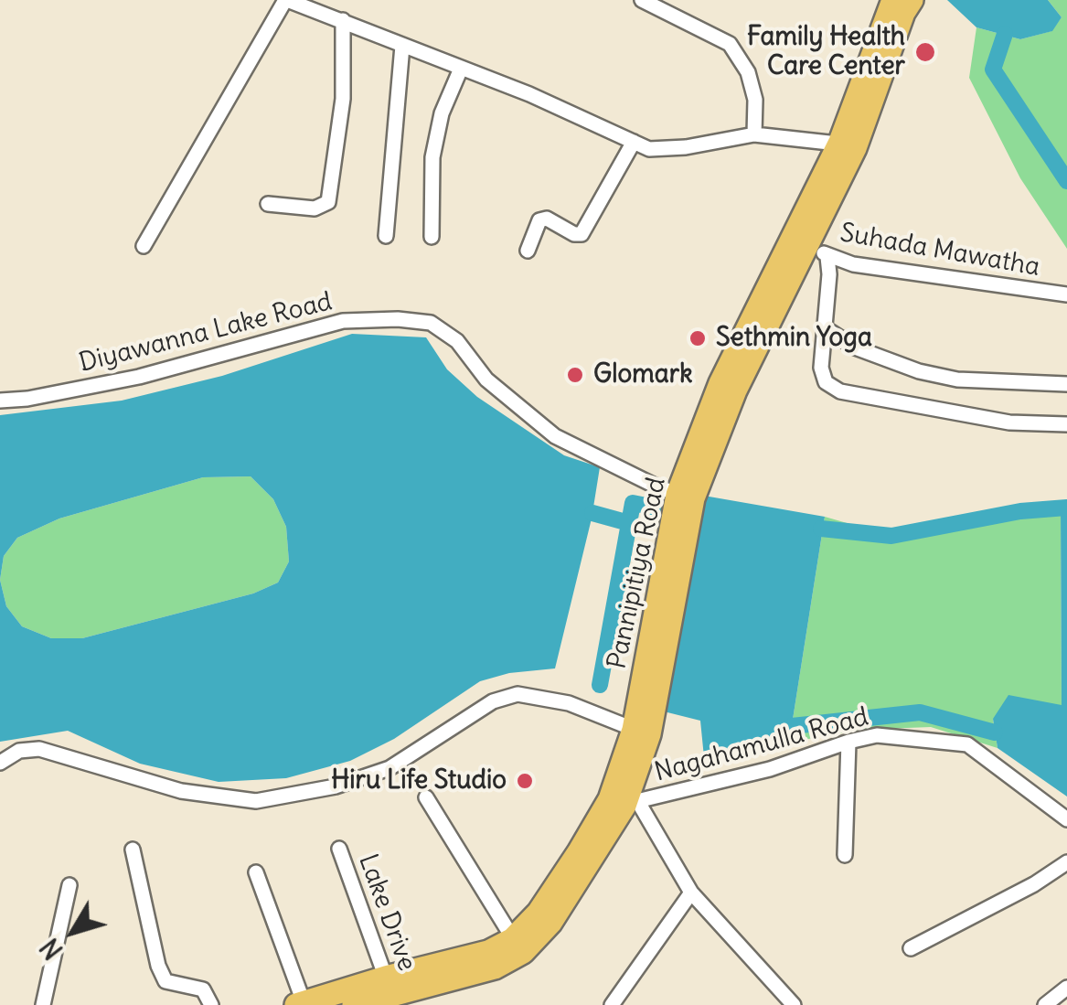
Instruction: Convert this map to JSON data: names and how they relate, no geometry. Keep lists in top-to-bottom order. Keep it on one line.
{"streets":{"main road":["Pannipitiya Road"],"street":["Suhada Mawatha","Diyawanna Lake Road","Nagahamulla Road","Lake Drive"]},"crossings":[["Suhada Mawatha","Pannipitiya Road"],["Diyawanna Lake Road","Pannipitiya Road"],["Pannipitiya Road","Nagahamulla Road"],["Pannipitiya Road","Lake Drive"]],"places":["Family Health Care Center","Sethmin Yoga","Glomark","Hiru Life Studio"],"north":"bottom left"}
